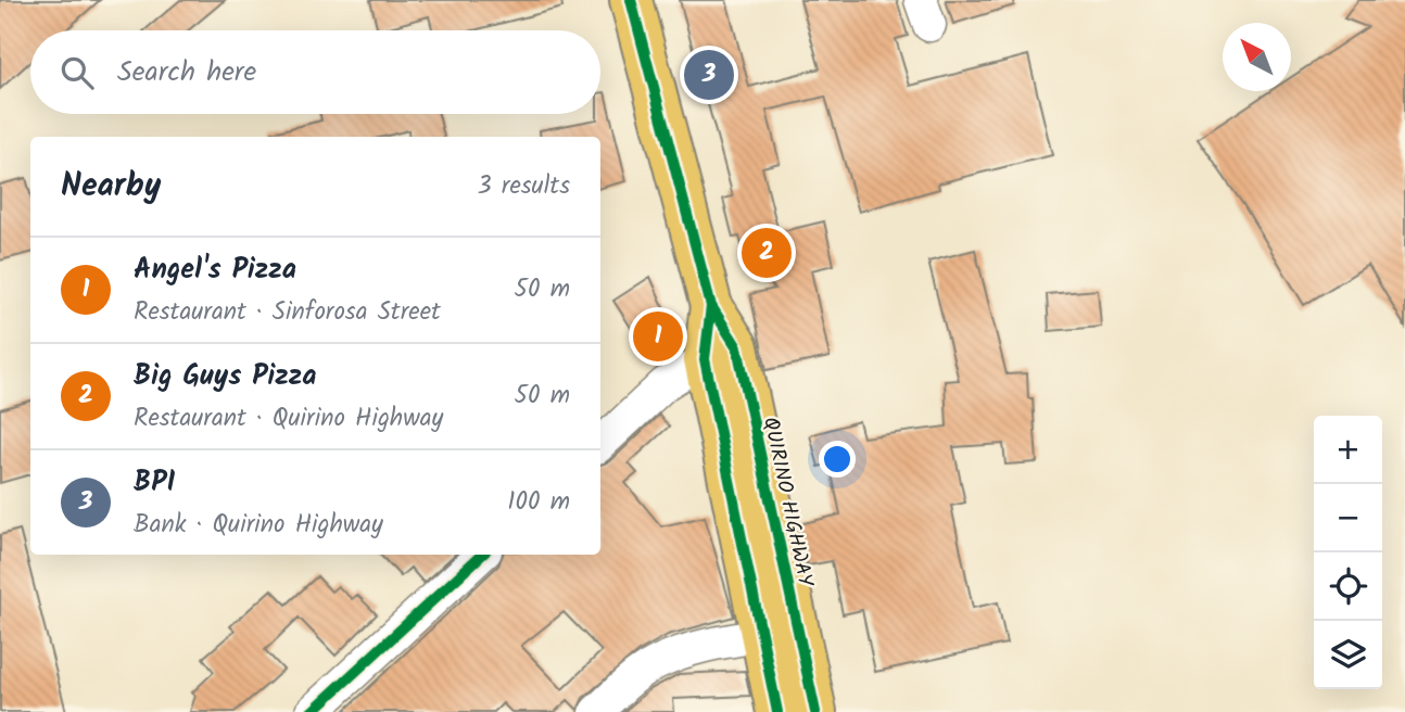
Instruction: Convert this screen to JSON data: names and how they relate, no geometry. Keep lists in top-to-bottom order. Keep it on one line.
{"streets":{"main road":["QUIRINO HIGHWAY"]},"north":"top left","page":{"search":"Search here","pins":["3","2","1"],"heading":["Nearby","3 results"],"list":[{"mark":"1","name":"Angel's Pizza","note":"Restaurant · Sinforosa Street","value":"50 m"},{"mark":"2","name":"Big Guys Pizza","note":"Restaurant · Quirino Highway","value":"50 m"},{"mark":"3","name":"BPI","note":"Bank · Quirino Highway","value":"100 m"}],"map_buttons":["+","−"]}}
